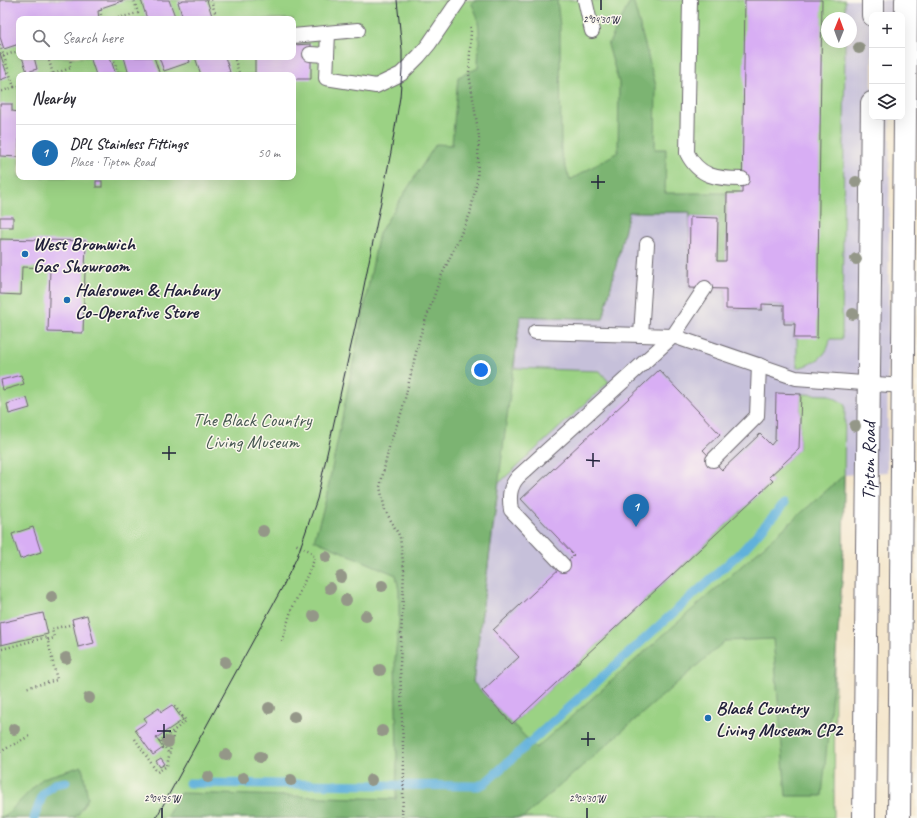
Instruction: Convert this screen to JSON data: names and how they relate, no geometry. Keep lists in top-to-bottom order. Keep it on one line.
{"streets":{"main road":["Tipton Road"]},"parks":["The Black Country Living Museum"],"places":["West Bromwich Gas Showroom","Halesowen & Hanbury Co-Operative Store","Black Country Living Museum CP2"],"north":"top","page":{"map_buttons":["+","−"],"search":"Search here","heading":"Nearby","list":[{"mark":"1","name":"DPL Stainless Fittings","note":"Place · Tipton Road","value":"50 m"}],"pins":"1"},"coordinates":["2°04'30\"W","2°04'35\"W"]}
